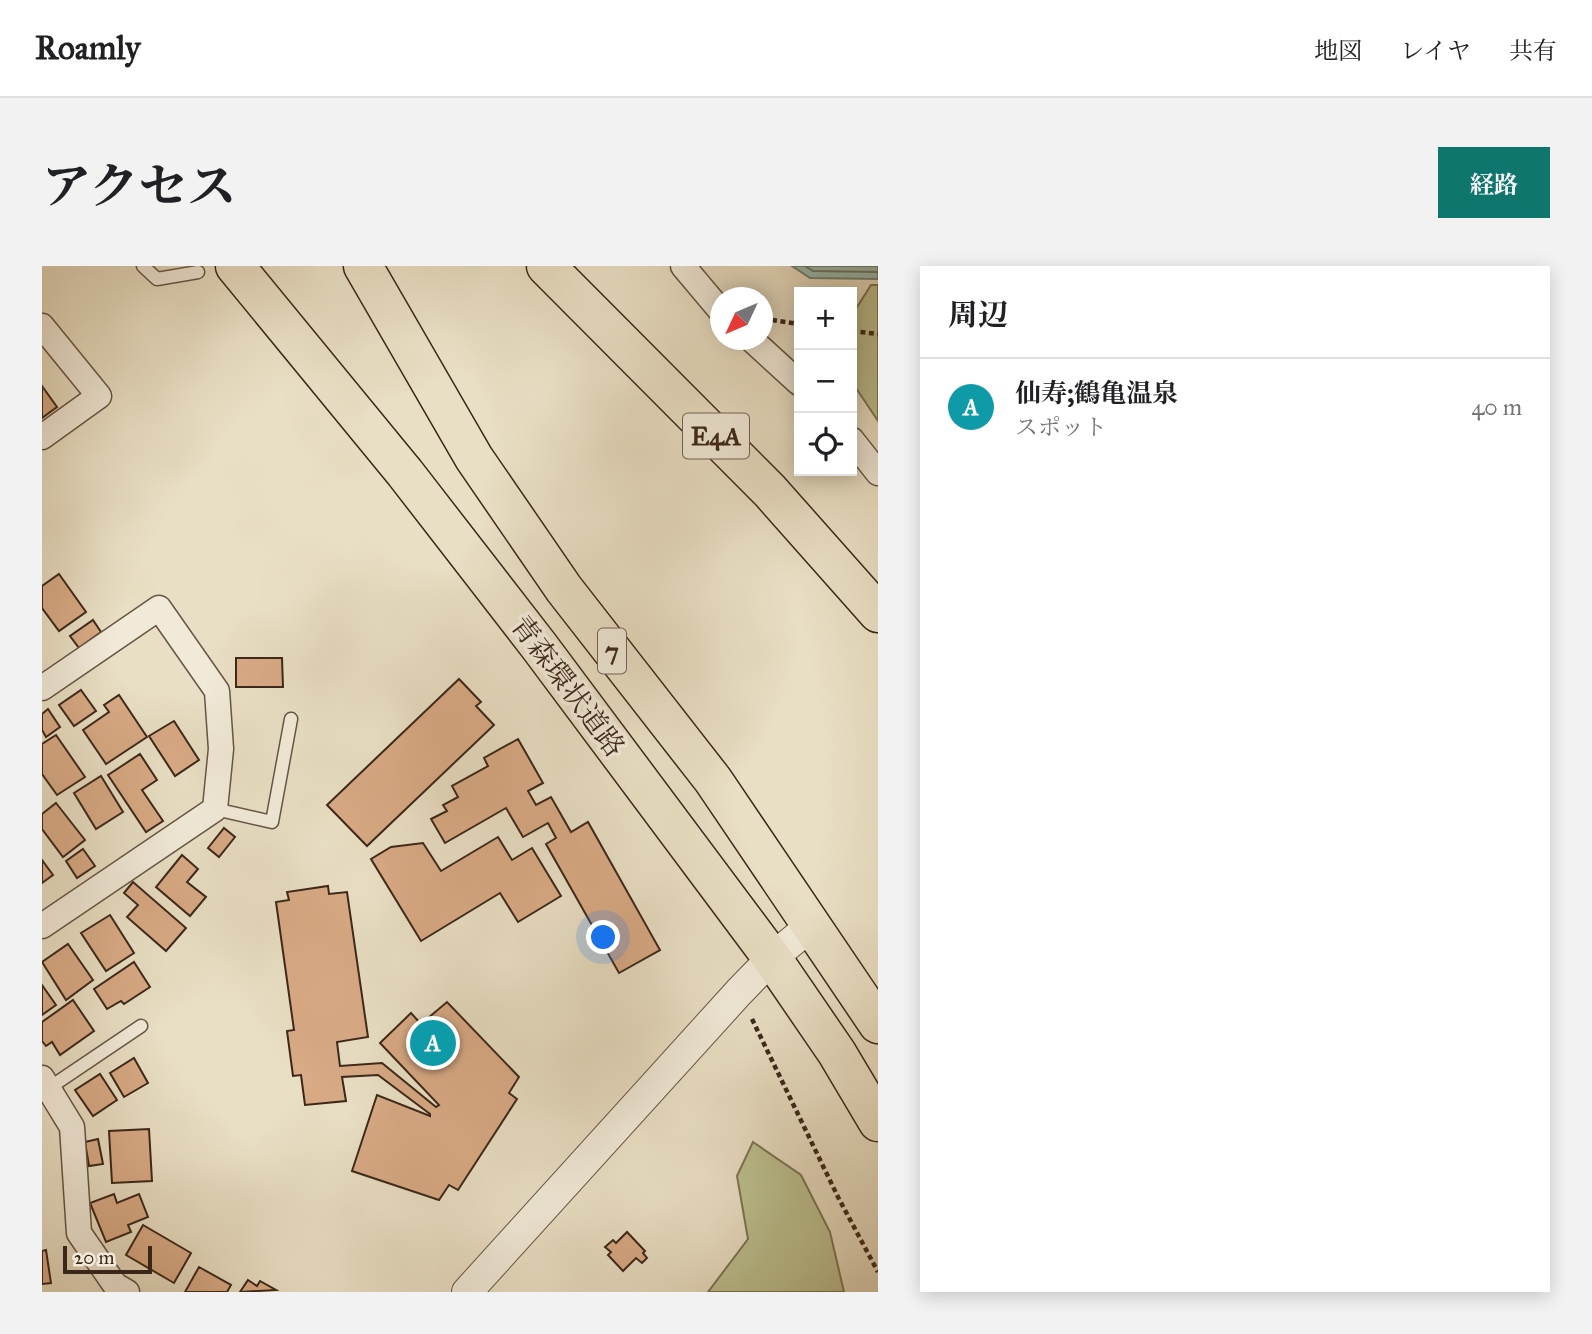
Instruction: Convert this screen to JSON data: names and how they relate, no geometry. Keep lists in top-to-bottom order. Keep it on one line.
{"streets":{"highway":["E4A","7","青森環状道路"]},"scale_bar":"20 m","north":"bottom left","page":{"header":"Roamly","nav":["地図","レイヤ","共有"],"title":"アクセス","buttons":"経路","heading":"周辺","map_buttons":["+","−"],"list":[{"mark":"A","name":"仙寿;鶴亀温泉","note":"スポット","value":"40 m"}],"pins":"A","scale":"20 m"}}
